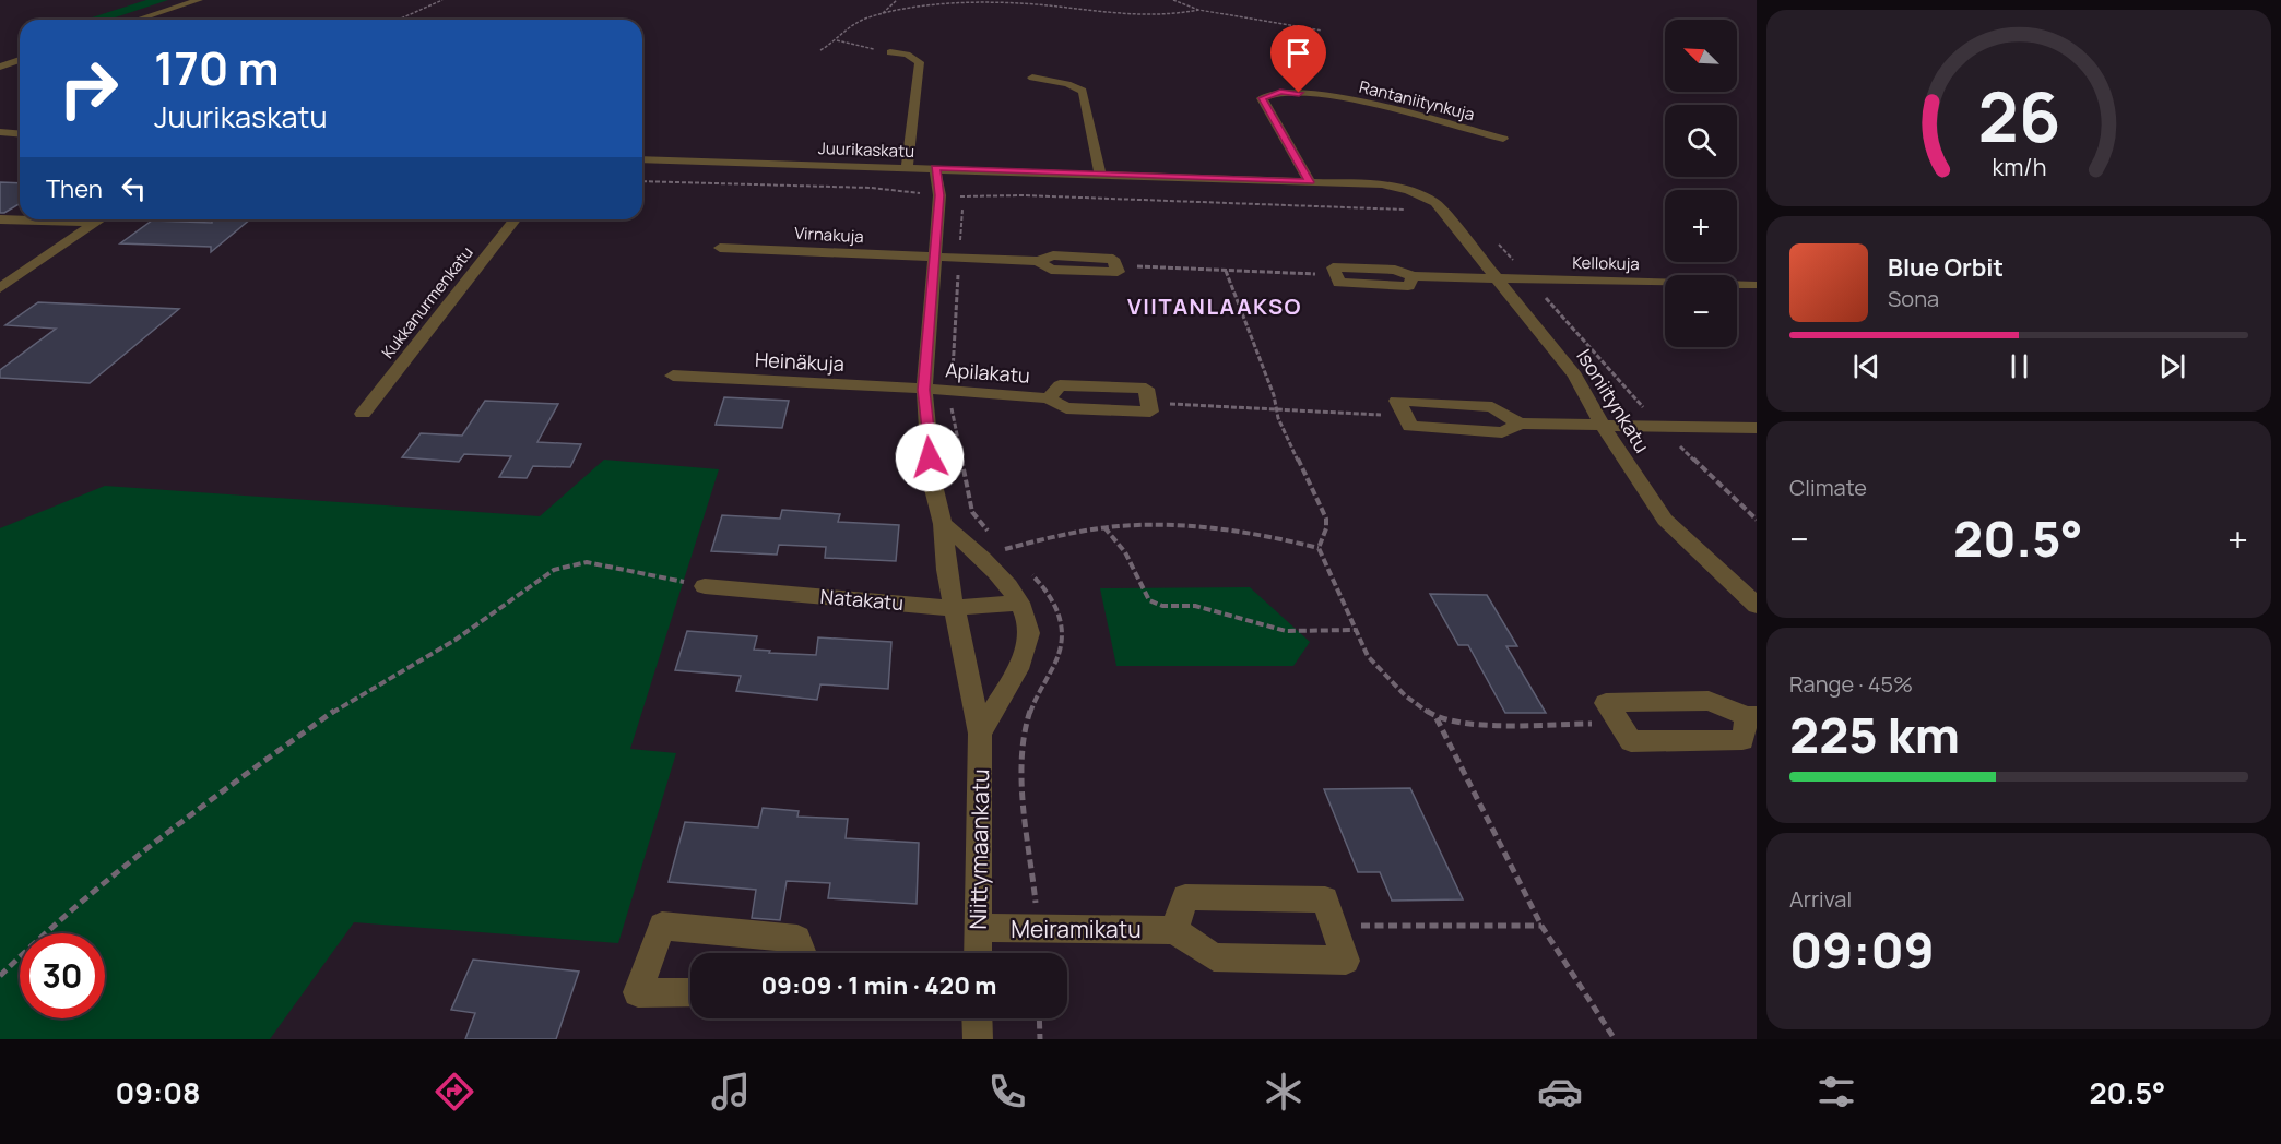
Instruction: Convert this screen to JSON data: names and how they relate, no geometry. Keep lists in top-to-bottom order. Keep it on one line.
{"streets":{"street":["Rantaniitynkuja","Juurikaskatu","Virnakuja","Kellokuja","Kukkanurmenkatu","Heinäkuja","Apilakatu","Isoniitynkatu","Natakatu","Niittymaankatu","Meiramikatu"]},"crossings":[["Rantaniitynkuja","Juurikaskatu"],["Juurikaskatu","Isoniitynkatu"],["Juurikaskatu","Niittymaankatu"],["Virnakuja","Niittymaankatu"],["Kellokuja","Isoniitynkatu"],["Heinäkuja","Apilakatu"],["Heinäkuja","Niittymaankatu"],["Apilakatu","Niittymaankatu"],["Natakatu","Niittymaankatu"],["Niittymaankatu","Meiramikatu"]],"districts":["VIITANLAAKSO"],"north":"top left","page":{"map_buttons":["+","−"],"turn":["170 m","Juurikaskatu"],"then":"Then","song":["Blue Orbit","Sona"],"tile":["Climate",["Range · 45%","225 km"],["Arrival","09:09"]],"heat":["−","20.5°","+"],"limit":"30","trip":"09:09 · 1 min · 420 m","tabs":["09:08","20.5°"],"gauge":["26","km/h"]}}
